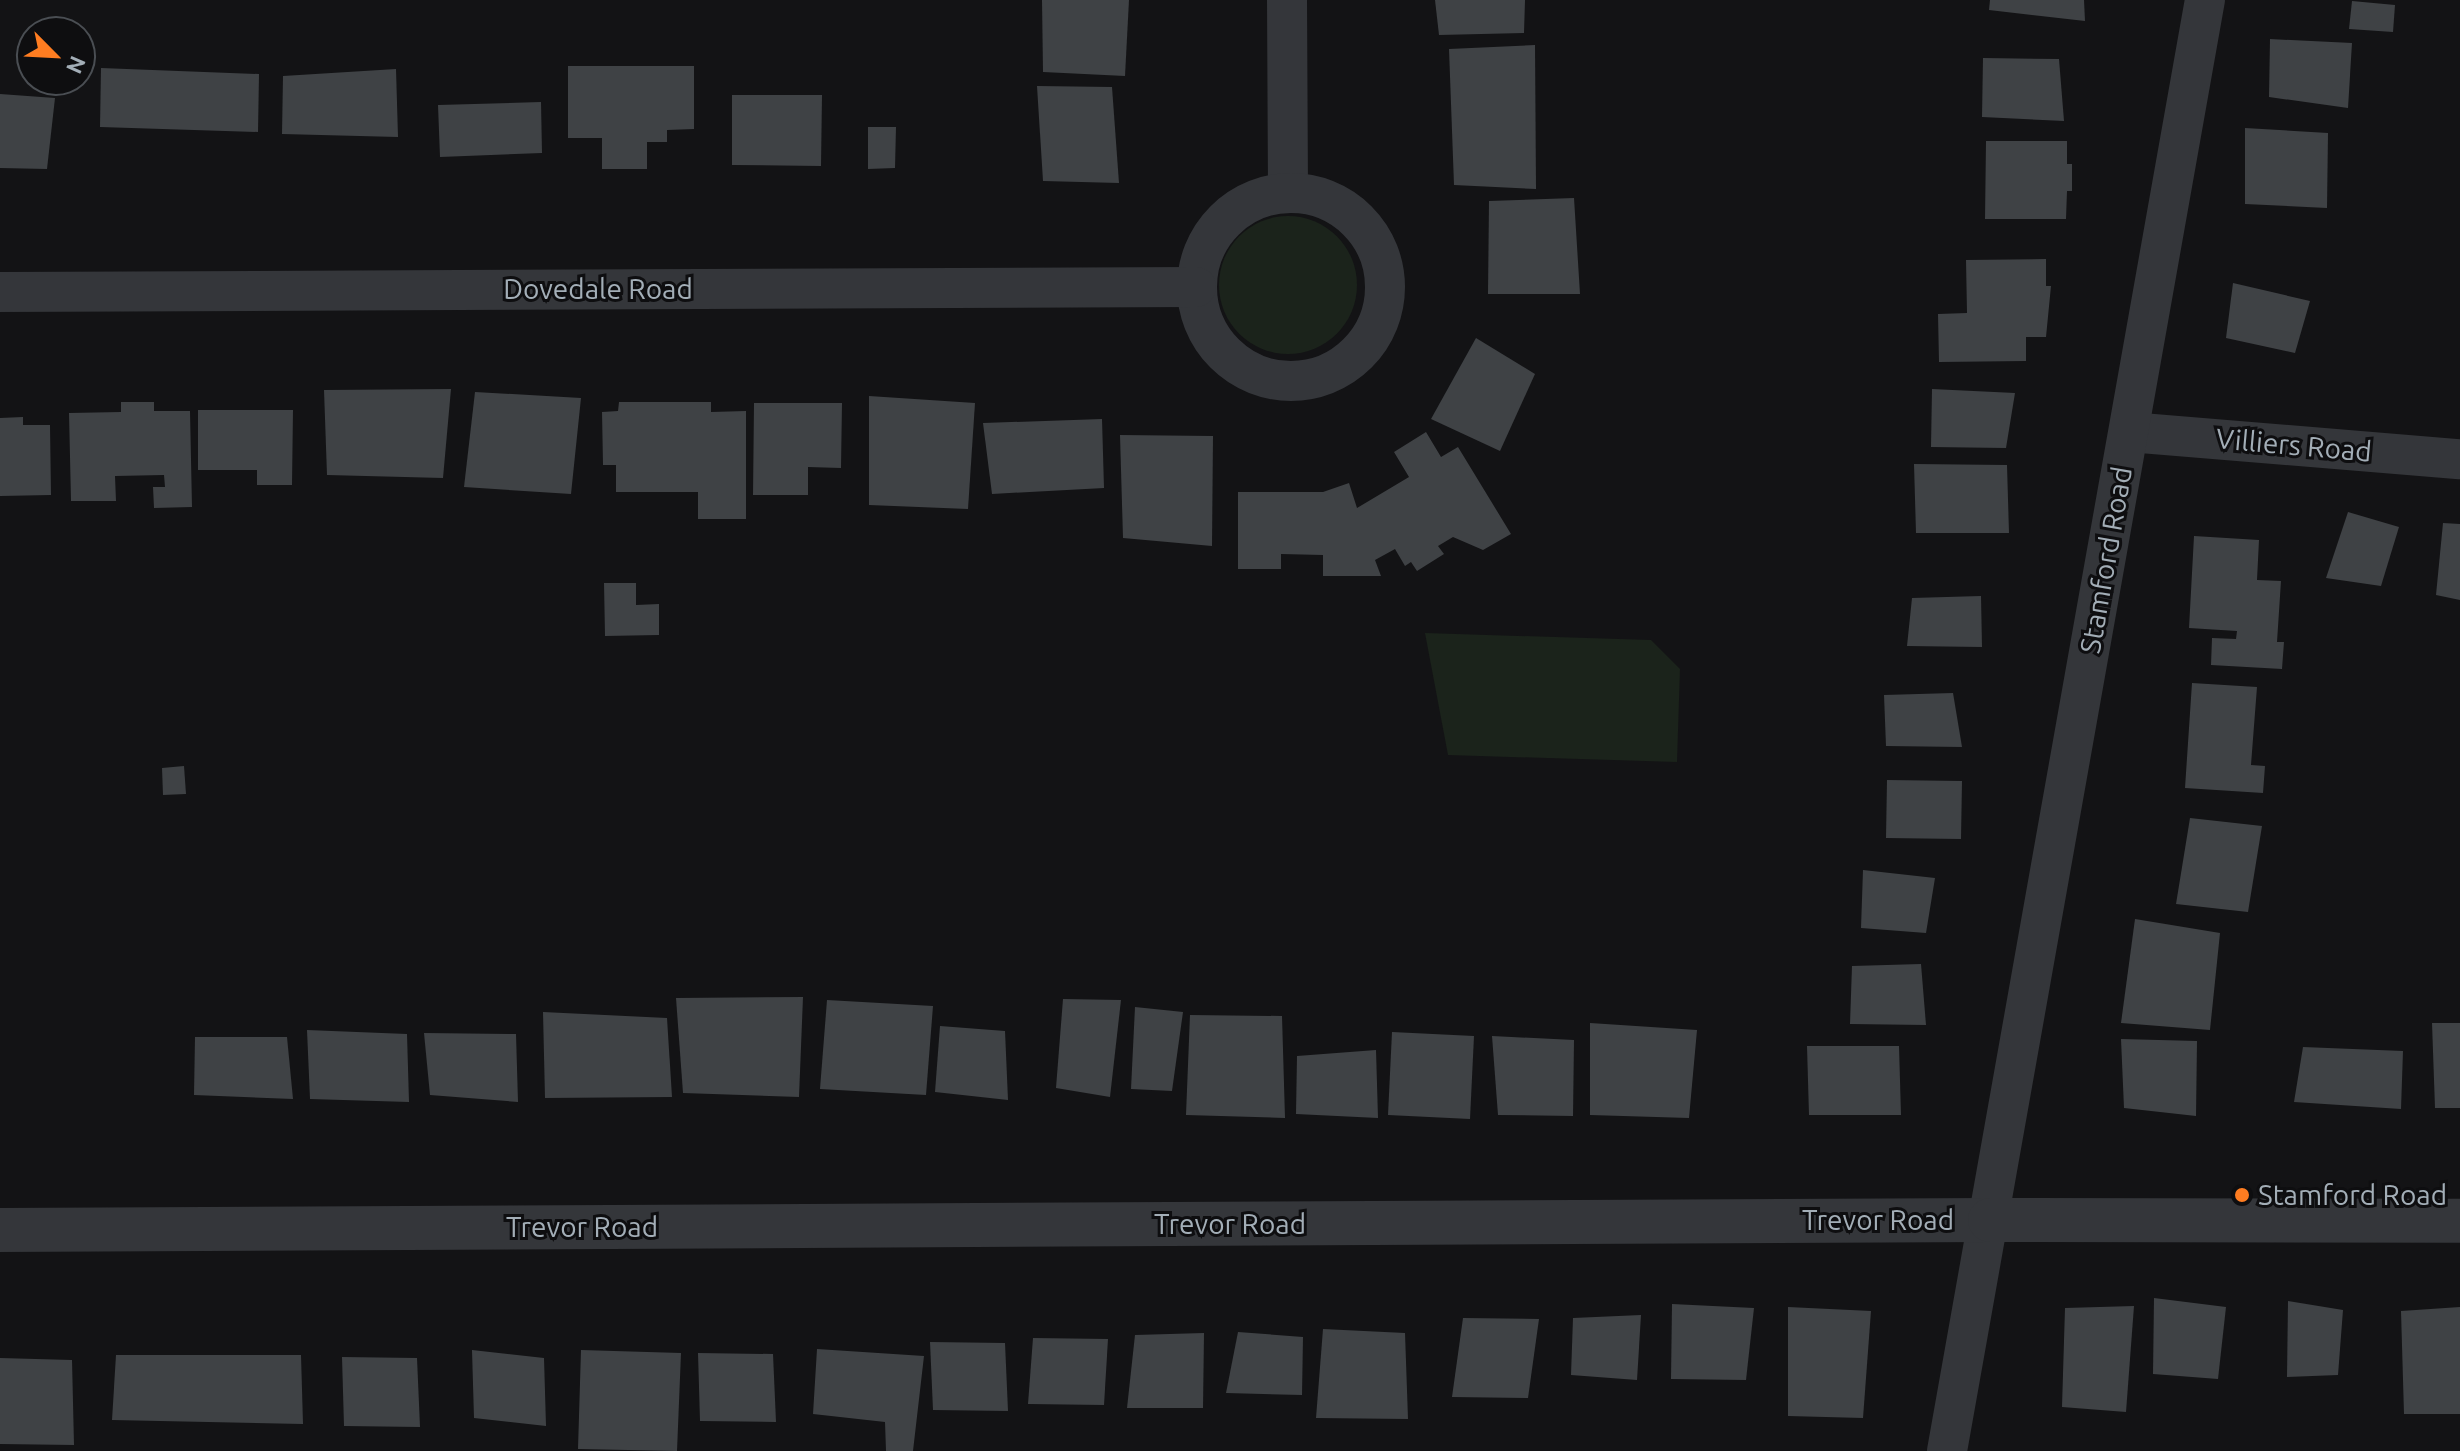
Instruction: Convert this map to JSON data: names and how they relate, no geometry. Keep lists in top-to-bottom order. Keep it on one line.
{"streets":{"street":["Dovedale Road","Villiers Road","Stamford Road","Trevor Road"]},"crossings":[["Villiers Road","Stamford Road"],["Stamford Road","Trevor Road"]],"places":["Stamford Road"],"north":"bottom right"}
